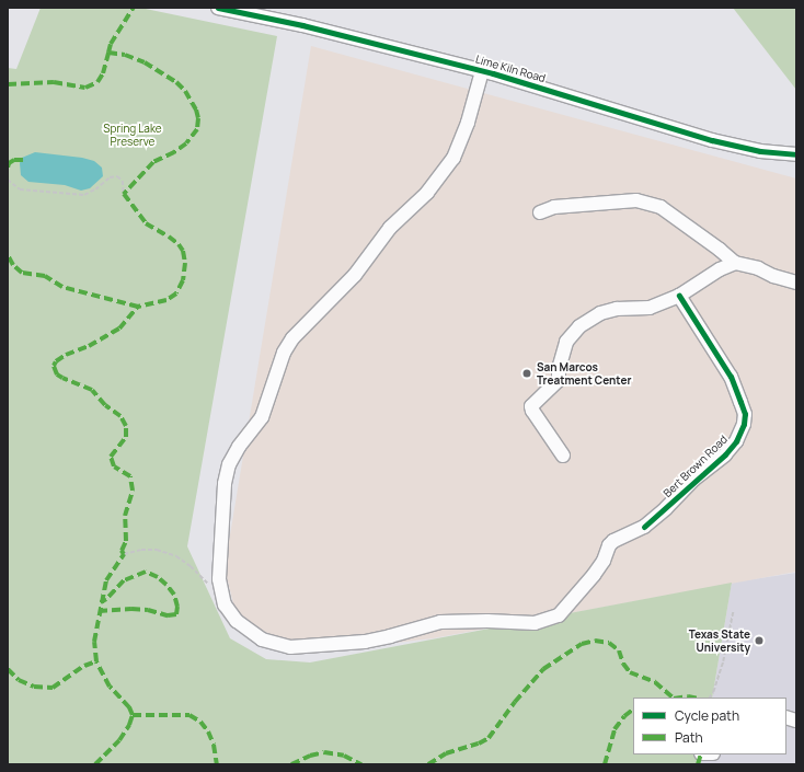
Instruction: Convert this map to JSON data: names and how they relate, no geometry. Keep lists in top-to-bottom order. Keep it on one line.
{"streets":{"street":["Lime Kiln Road","Bert Brown Road"]},"parks":["Spring Lake Preserve"],"places":["San Marcos Treatment Center","Texas State University"],"legend":["Cycle path","Path"]}
